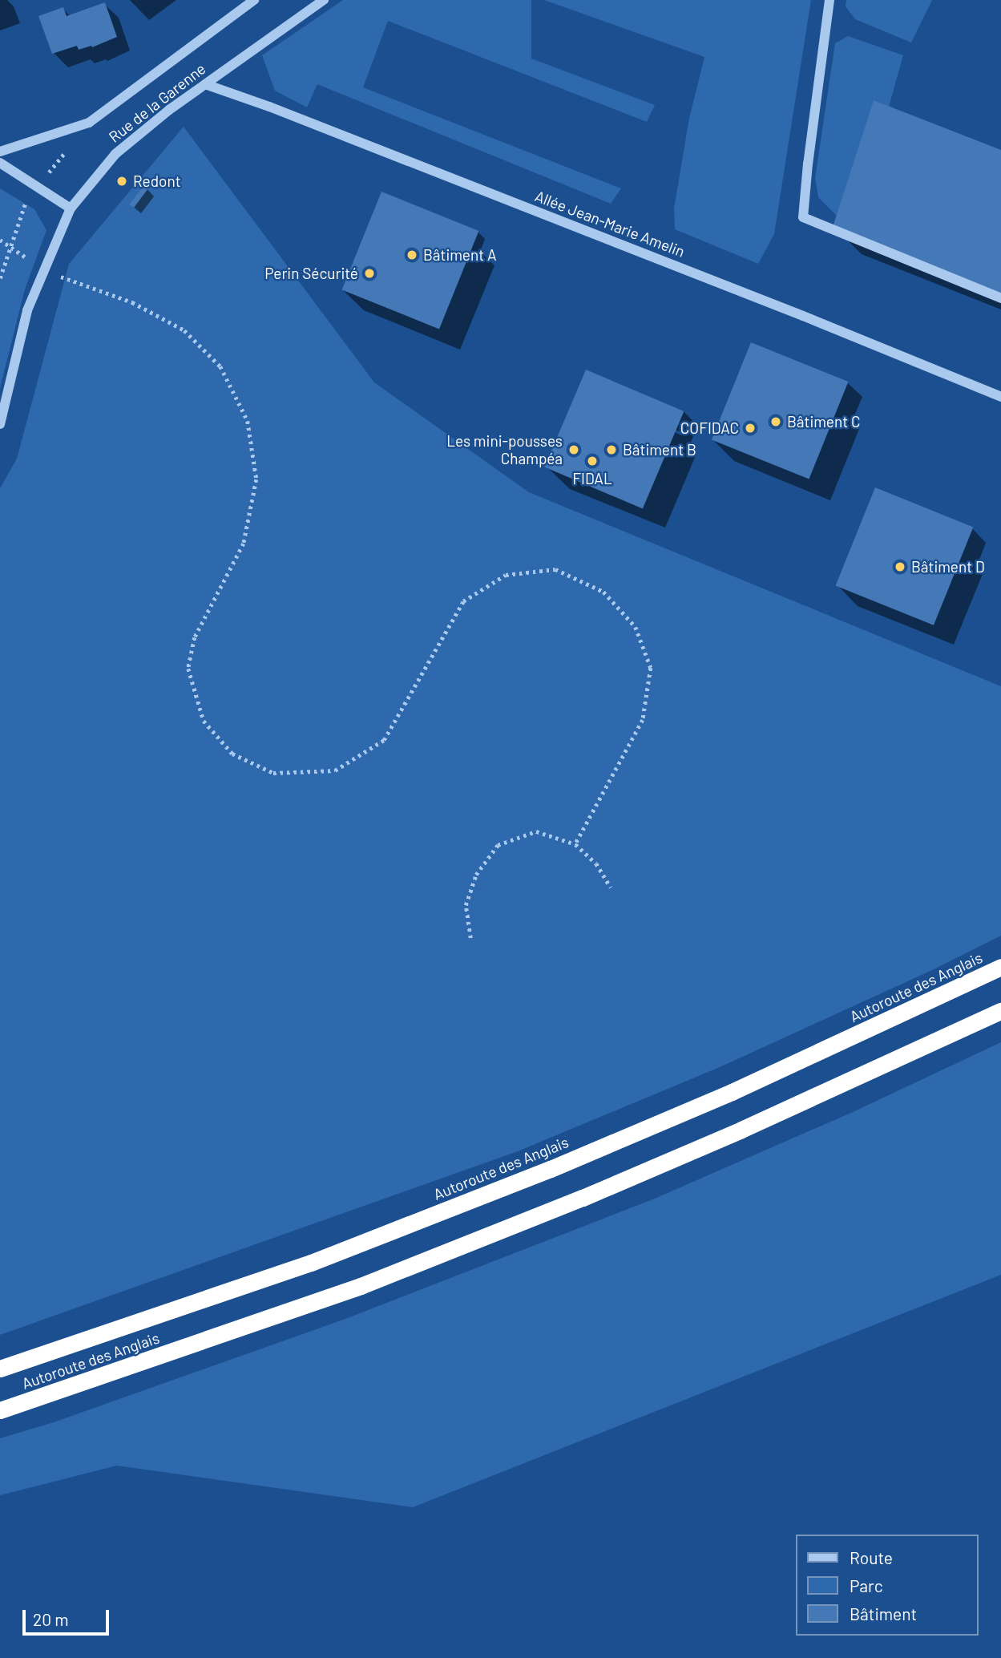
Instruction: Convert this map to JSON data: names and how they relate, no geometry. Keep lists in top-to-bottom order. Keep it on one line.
{"streets":{"highway":["Autoroute des Anglais"],"street":["Rue de la Garenne","Allée Jean-Marie Amelin"]},"crossings":[["Rue de la Garenne","Allée Jean-Marie Amelin"]],"places":["Redont","Bâtiment A","Perin Sécurité","Bâtiment C","COFIDAC","Les mini-pousses Champéa","Bâtiment B","FIDAL","Bâtiment D"],"legend":["Route","Parc","Bâtiment"],"scale_bar":"20 m"}
